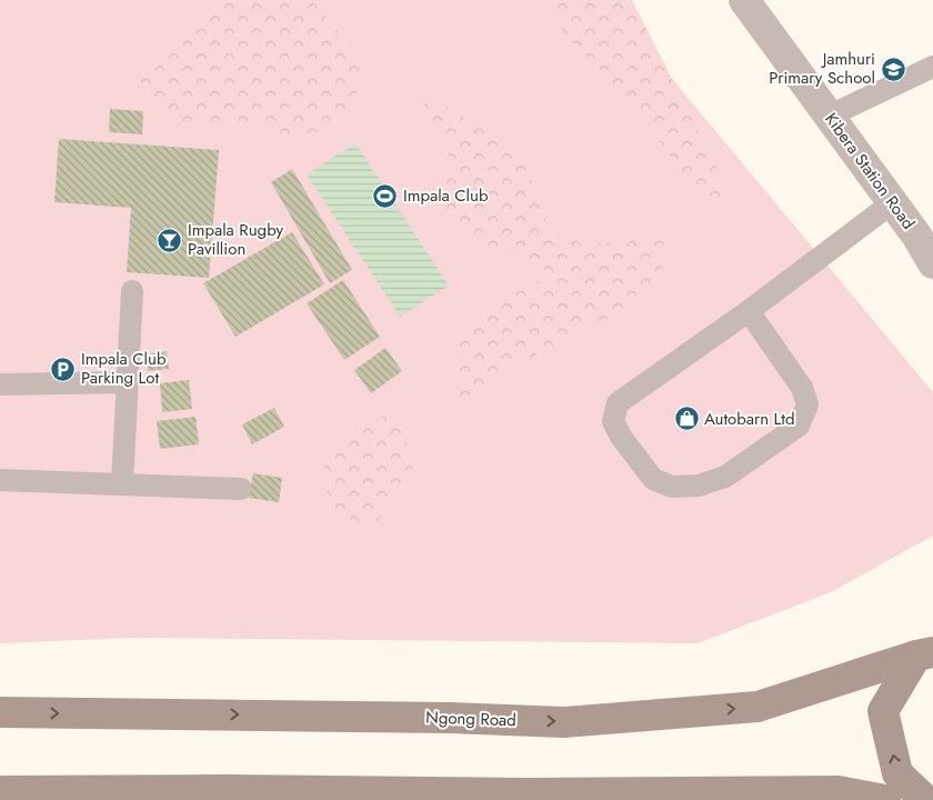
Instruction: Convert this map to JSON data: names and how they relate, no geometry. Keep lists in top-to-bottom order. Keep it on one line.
{"streets":{"main road":["Ngong Road"],"street":["Kibera Station Road"]},"places":{"school or university":["Jamhuri Primary School"],"sports":["Impala Club"],"bar":["Impala Rugby Pavillion"],"parking":["Impala Club Parking Lot"],"shop":["Autobarn Ltd"]}}
